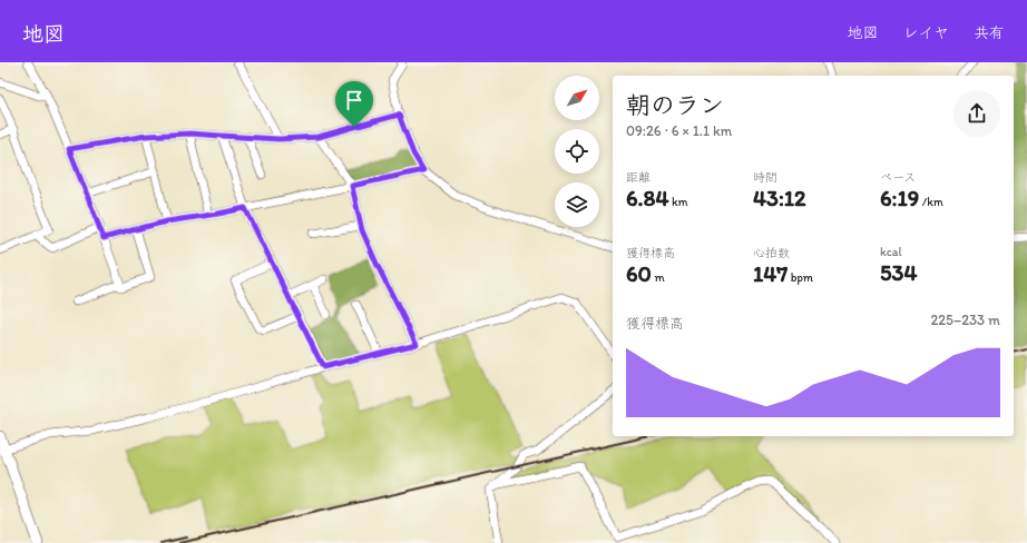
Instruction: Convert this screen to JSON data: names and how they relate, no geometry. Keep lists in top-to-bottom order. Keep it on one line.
{"north":"top right","page":{"header":"地図","nav":["地図","レイヤ","共有"],"heading":["朝のラン","09:26 · 6 × 1.1 km"],"stats":[["距離","6.84 km"],["時間","43:12"],["ペース","6:19 /km"],["獲得標高","60 m"],["心拍数","147 bpm"],["kcal","534"]],"chart":["獲得標高","225–233 m"]}}
